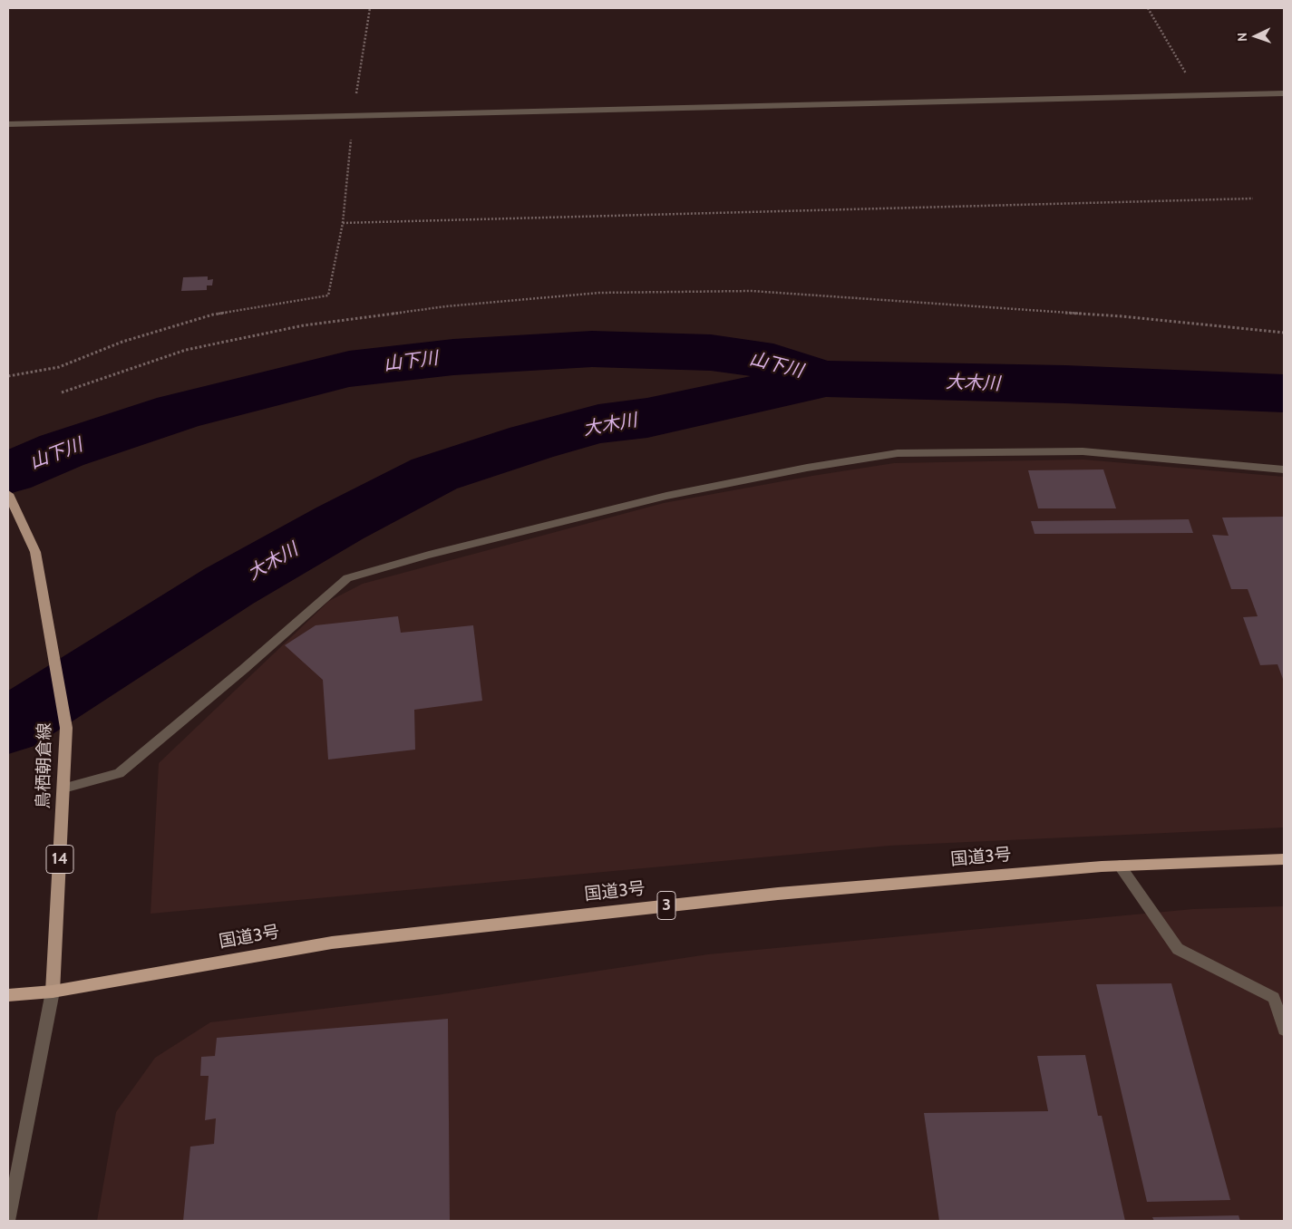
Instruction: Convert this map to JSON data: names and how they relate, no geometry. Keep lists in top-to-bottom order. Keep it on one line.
{"streets":{"highway":["国道3号","3"],"main road":["鳥栖朝倉線","14"]},"crossings":[["鳥栖朝倉線","国道3号"]],"water":["山下川","大木川"],"north":"left"}
